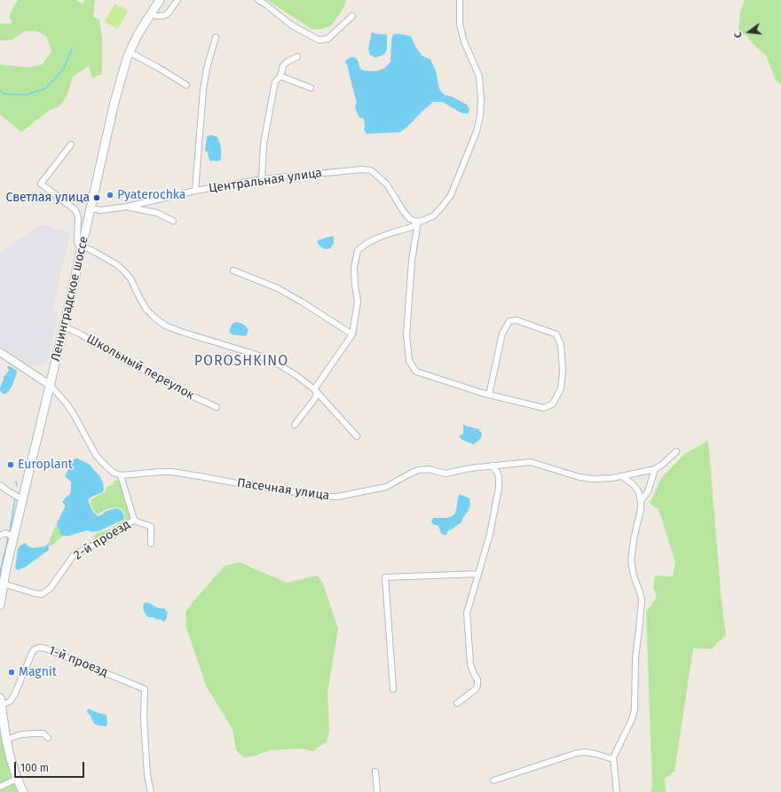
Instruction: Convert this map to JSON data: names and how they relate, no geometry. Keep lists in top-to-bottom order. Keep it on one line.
{"streets":{"main road":["Ленинградское шоссе"],"street":["Центральная улица","Школьный переулок","Пасечная улица","2-й проезд","1-й проезд"]},"crossings":[["Центральная улица","Ленинградское шоссе"],["Ленинградское шоссе","Школьный переулок"],["Ленинградское шоссе","2-й проезд"]],"districts":["POROSHKINO"],"places":["Pyaterochka","Светлая улица","Europlant","Magnit"],"scale_bar":"100 m","north":"left"}
